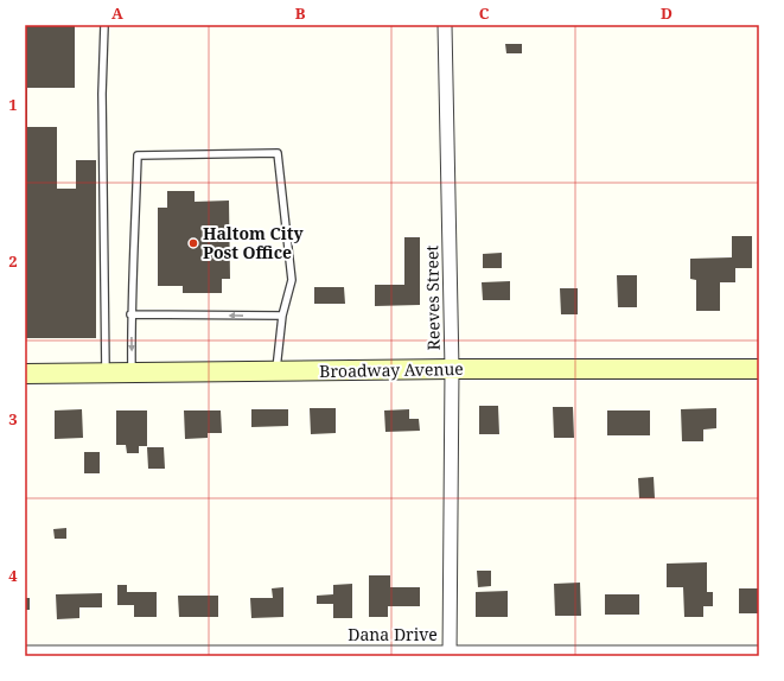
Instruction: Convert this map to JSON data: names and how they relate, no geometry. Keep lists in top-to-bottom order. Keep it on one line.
{"streets":{"main road":["Broadway Avenue"],"street":["Reeves Street","Dana Drive"]},"crossings":[["Reeves Street","Broadway Avenue"],["Reeves Street","Dana Drive"]],"places":["Haltom City Post Office"],"grid":{"columns":["A","B","C","D"],"rows":["1","2","3","4"]}}
